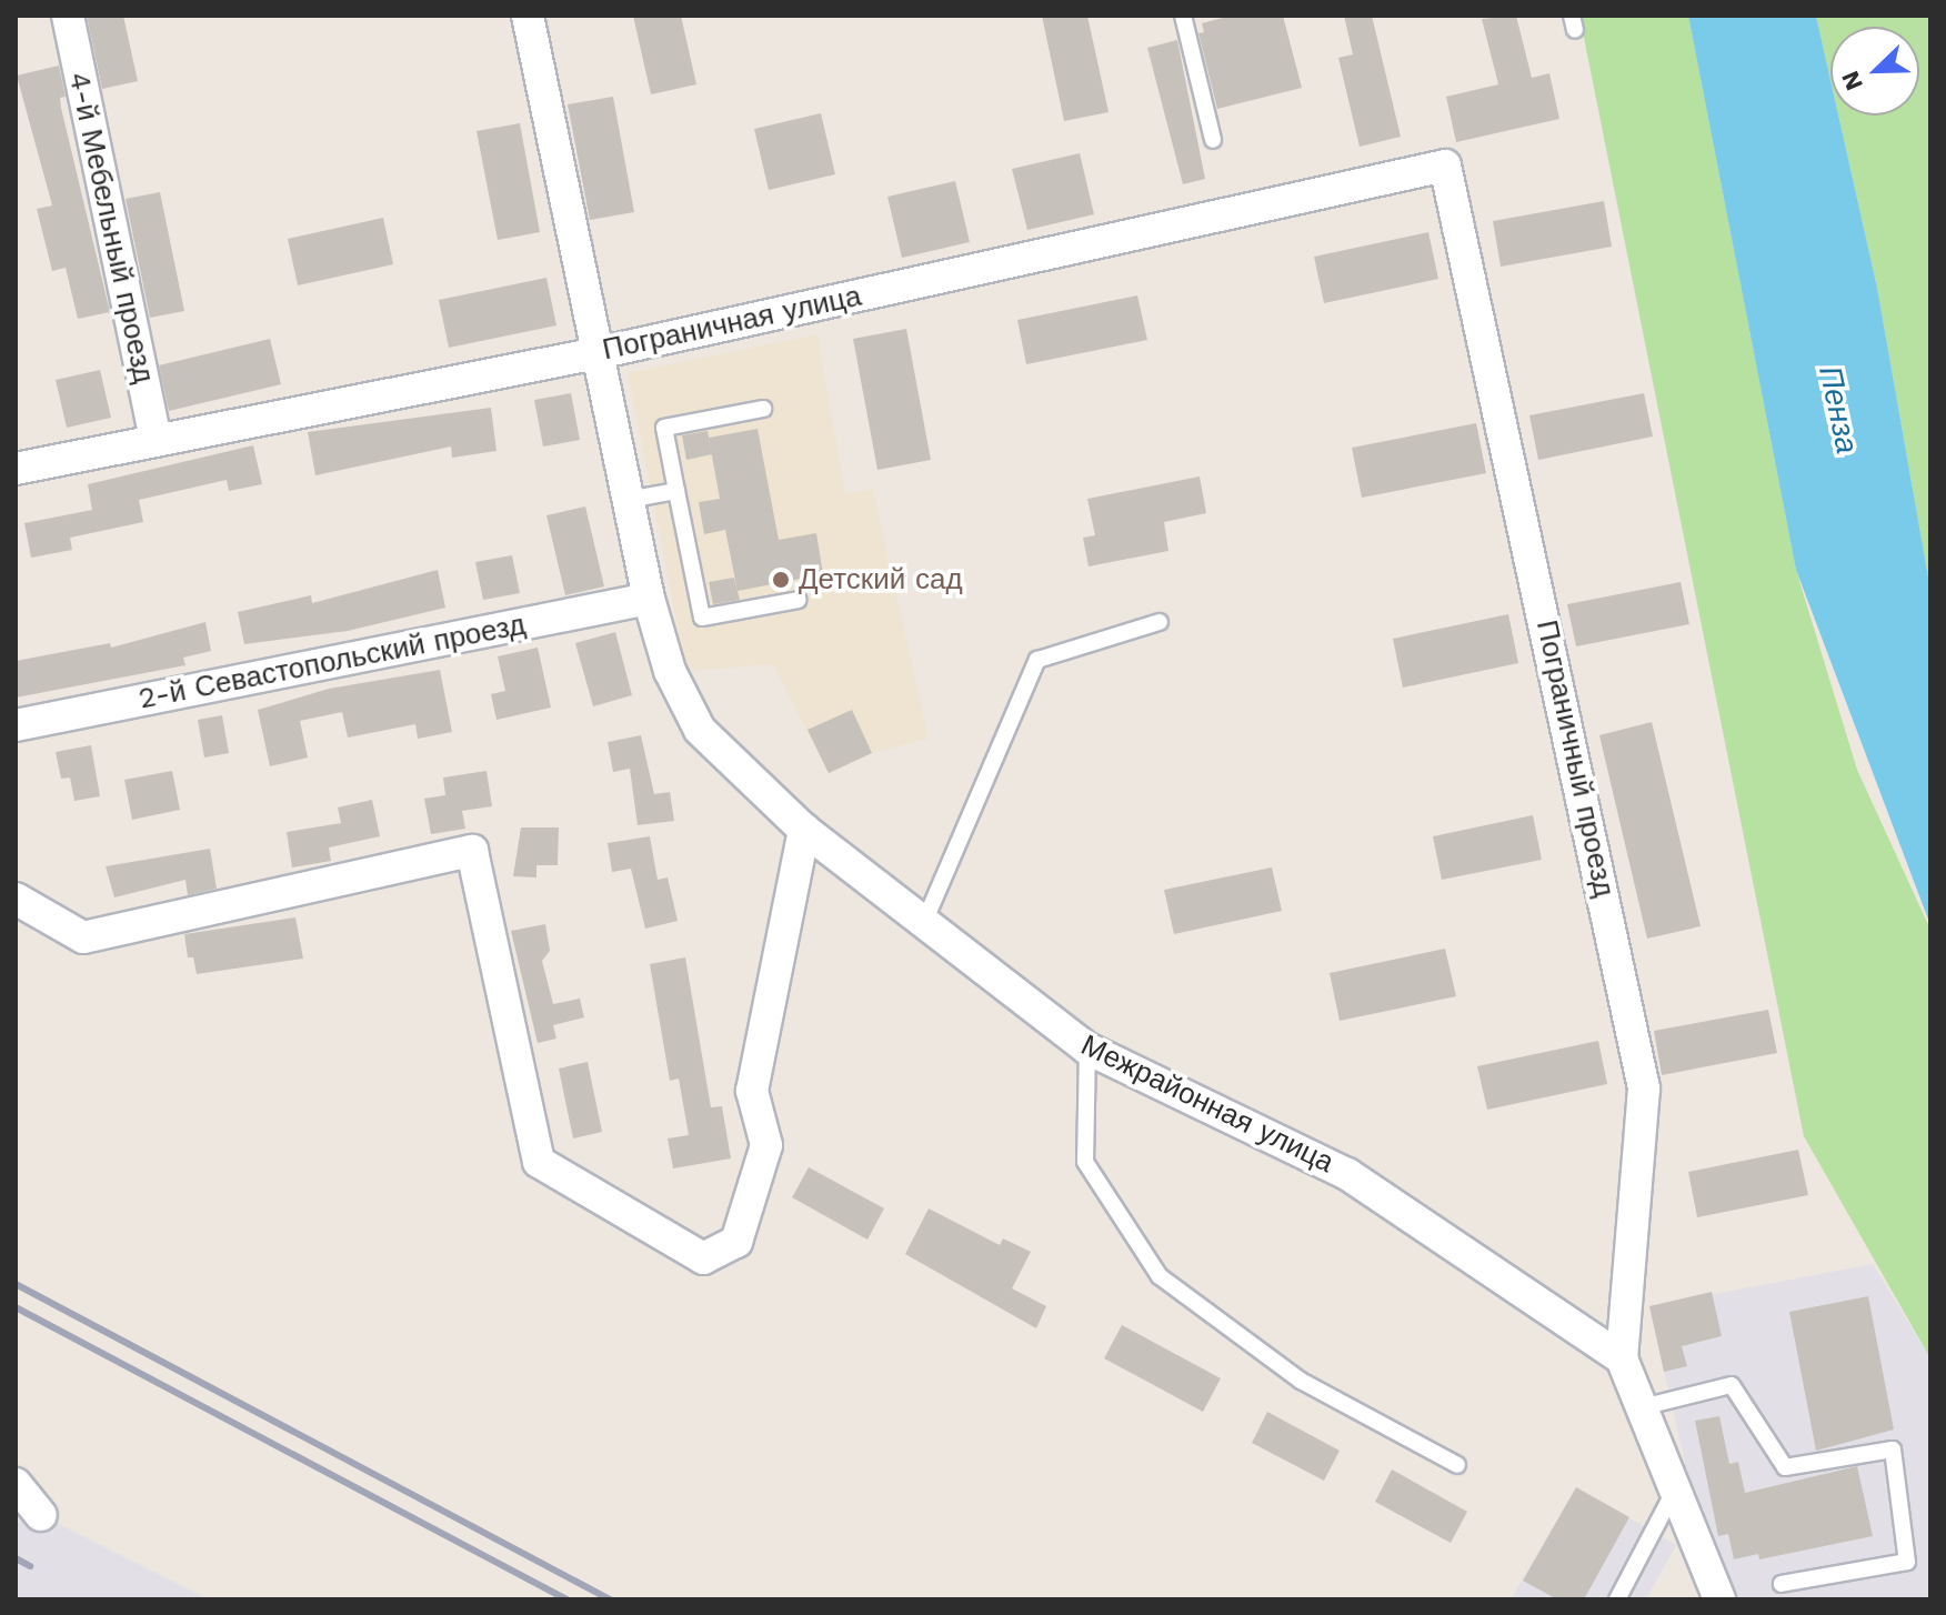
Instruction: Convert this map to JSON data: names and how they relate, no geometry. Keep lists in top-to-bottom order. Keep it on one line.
{"streets":{"street":["4-й Мебельный проезд","Пограничная улица","2-й Севастопольский проезд","Пограничный проезд","Межрайонная улица"]},"crossings":[["4-й Мебельный проезд","Пограничная улица"],["Пограничная улица","Пограничный проезд"],["Пограничная улица","Межрайонная улица"],["2-й Севастопольский проезд","Межрайонная улица"],["Пограничный проезд","Межрайонная улица"]],"water":["Пенза"],"places":["Детский сад"],"north":"bottom left"}
